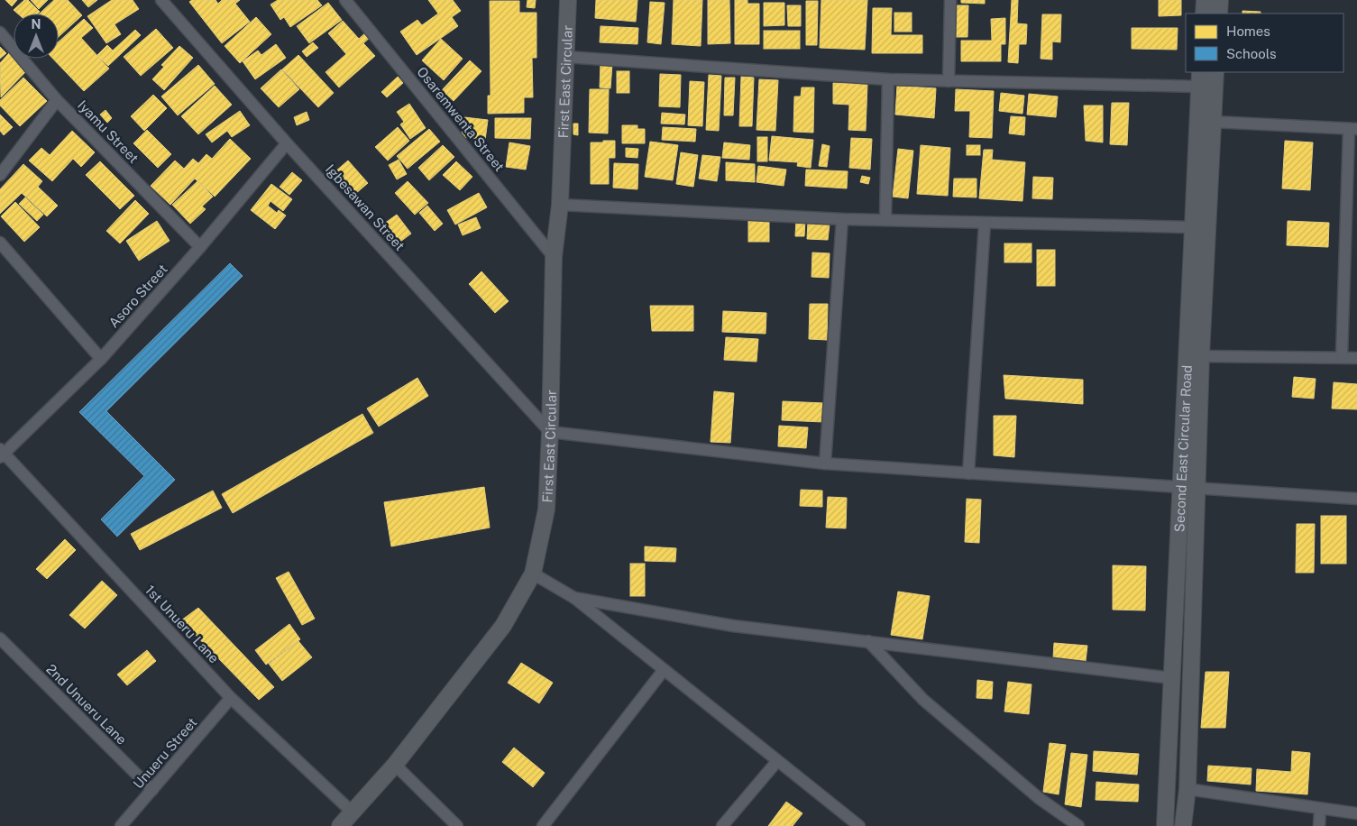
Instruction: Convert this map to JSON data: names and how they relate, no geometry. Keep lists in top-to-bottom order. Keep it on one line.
{"streets":{"main road":["First East Circular","Second East Circular Road"],"street":["Osaremwenta Street","Iyamu Street","Igbesawan Street","Asoro Street","1st Unueru Lane","2nd Unueru Lane","Unueru Street"]},"crossings":[["First East Circular","Osaremwenta Street"],["First East Circular","Igbesawan Street"],["First East Circular","1st Unueru Lane"],["Iyamu Street","Asoro Street"],["Igbesawan Street","Asoro Street"],["Asoro Street","1st Unueru Lane"],["1st Unueru Lane","Unueru Street"],["2nd Unueru Lane","Unueru Street"]],"legend":["Homes","Schools"],"north":"top"}
